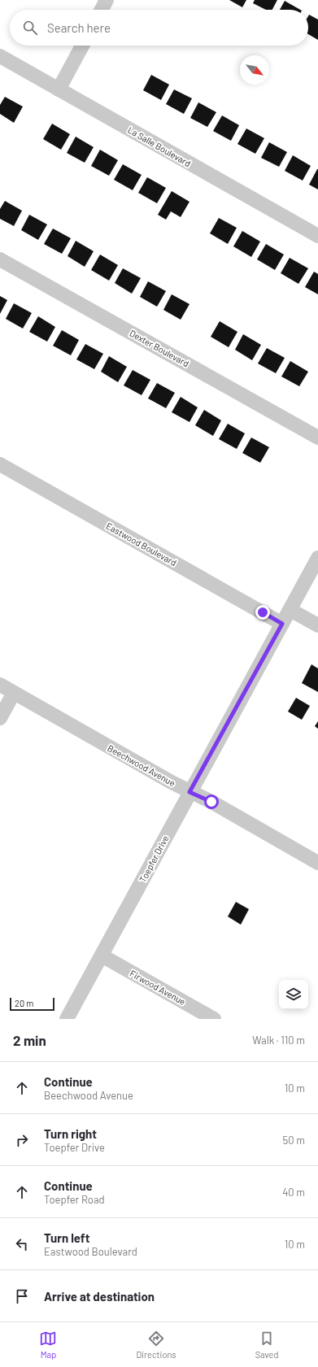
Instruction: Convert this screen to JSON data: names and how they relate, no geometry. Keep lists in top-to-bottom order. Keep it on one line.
{"streets":{"street":["La Salle Boulevard","Dexter Boulevard","Eastwood Boulevard","Beechwood Avenue","Toepfer Drive","Firwood Avenue"]},"crossings":[["Eastwood Boulevard","Toepfer Drive"],["Beechwood Avenue","Toepfer Drive"],["Toepfer Drive","Firwood Avenue"]],"scale_bar":"20 m","north":"bottom right","page":{"search":"Search here","scale":"20 m","heading":["2 min","Walk · 110 m"],"list":[["Continue","Beechwood Avenue","10 m"],["Turn right","Toepfer Drive","50 m"],["Continue","Toepfer Road","40 m"],["Turn left","Eastwood Boulevard","10 m"],"Arrive at destination"],"nav":["Map","Directions","Saved"]}}
